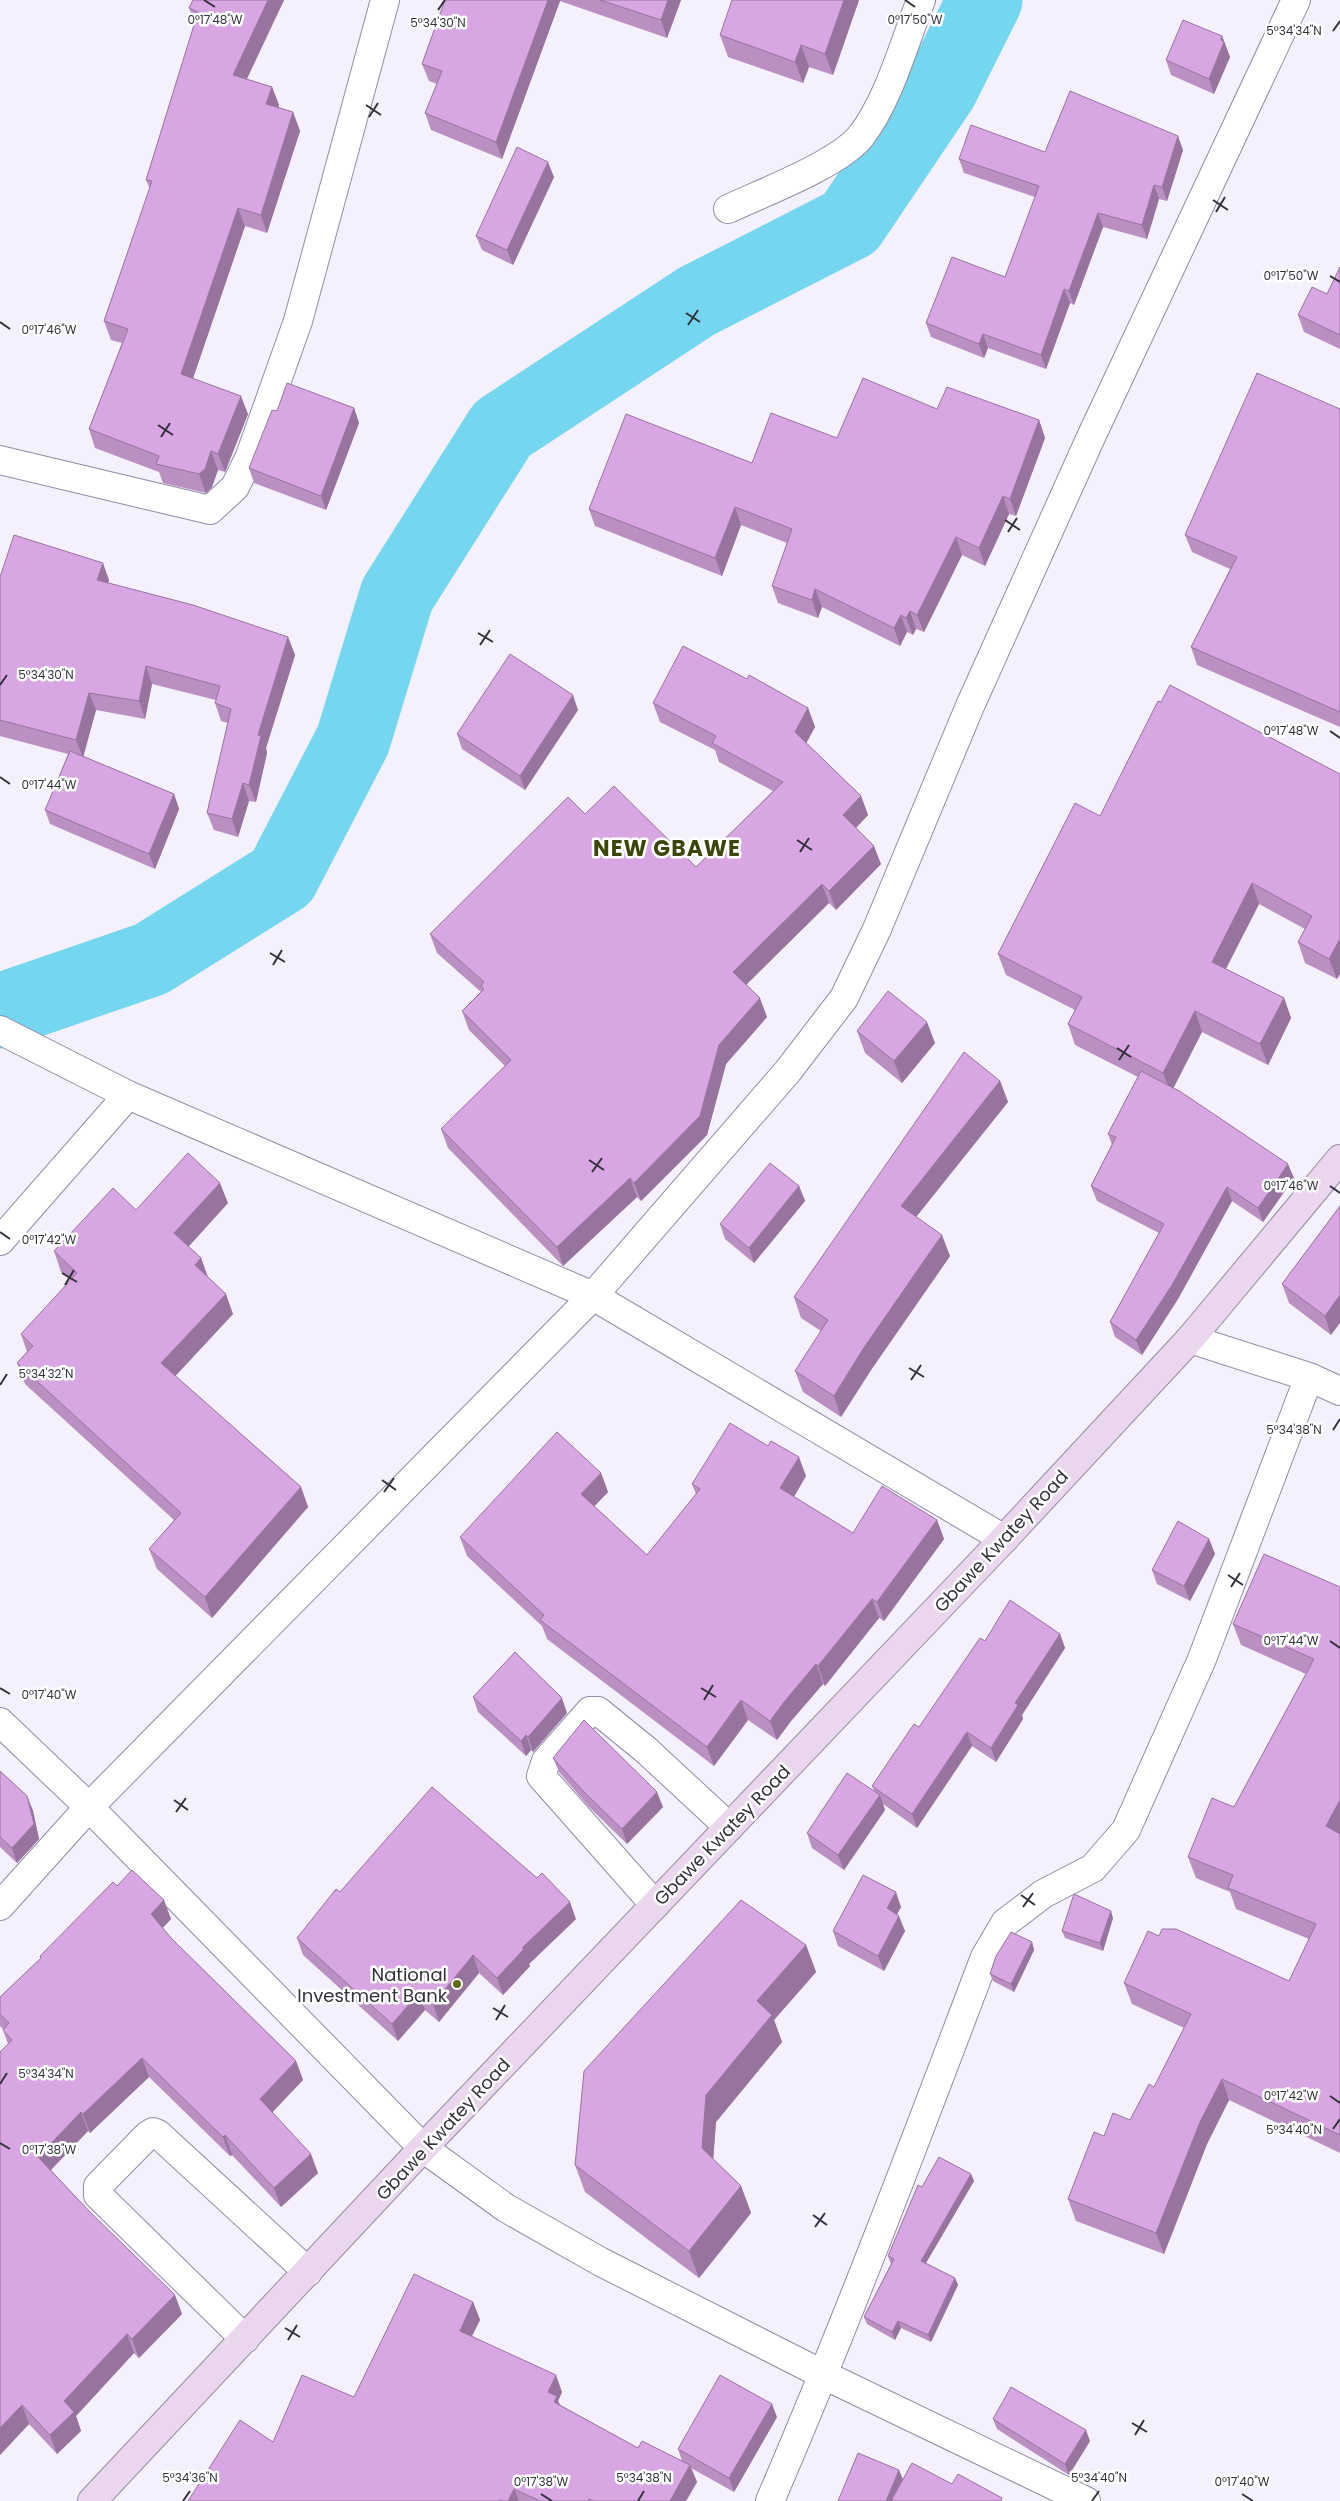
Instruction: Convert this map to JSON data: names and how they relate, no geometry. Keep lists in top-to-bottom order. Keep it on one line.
{"streets":{"street":["Gbawe Kwatey Road"]},"districts":["NEW GBAWE"],"places":["National Investment Bank"],"coordinates":["0°17'50\"W","0°17'48\"W","5°34'30\"N","5°34'34\"N","0°17'46\"W","0°17'44\"W","0°17'42\"W","5°34'32\"N","5°34'38\"N","0°17'40\"W","5°34'40\"N","0°17'38\"W","5°34'36\"N"]}
